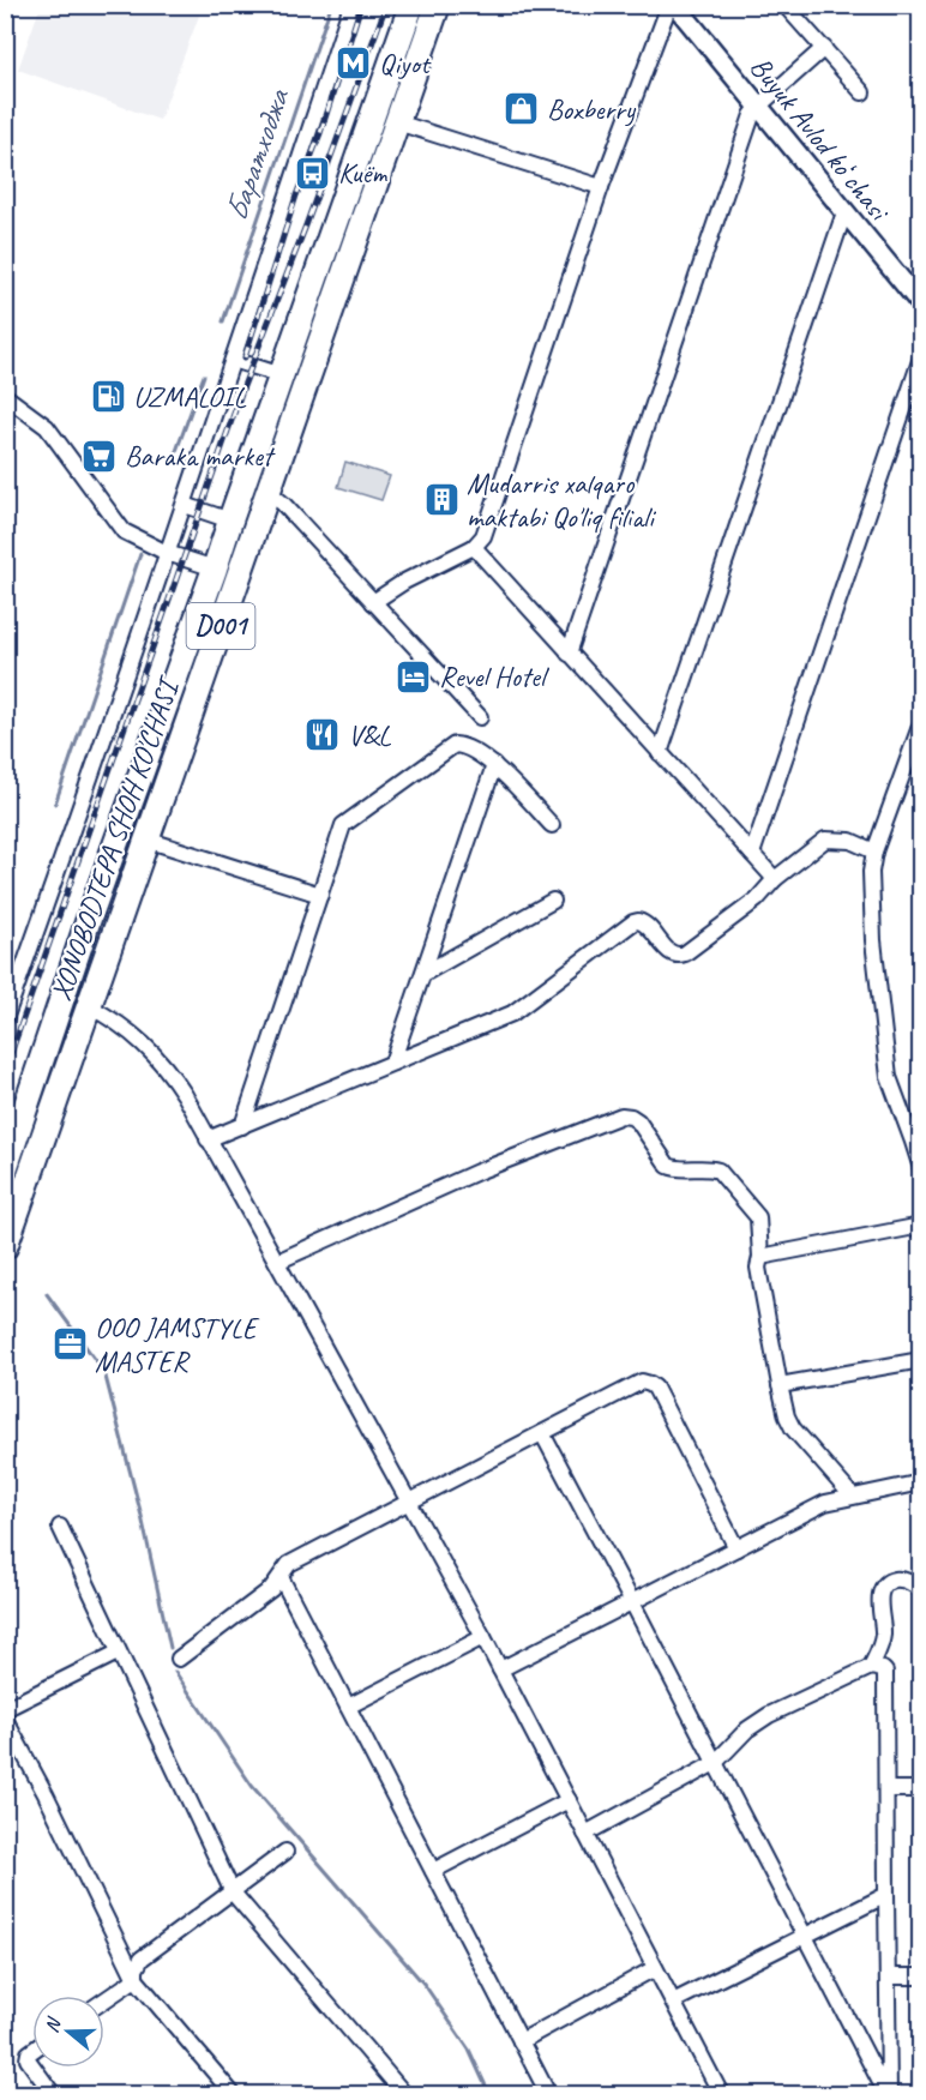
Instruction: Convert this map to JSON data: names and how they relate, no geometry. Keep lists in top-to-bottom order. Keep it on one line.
{"streets":{"highway":["D001","XONOBODTEPA SHOH KO'CHASI"],"street":["Buyuk Avlod koʻchasi"]},"water":["Баратходжа"],"places":{"metro station":["Qiyot"],"shop":["Boxberry"],"bus stop":["Киёт"],"fuel station":["UZMALOIL"],"supermarket":["Baraka market"],"building":["Mudarris xalqaro maktabi Qo'liq filiali"],"hotel":["Revel Hotel"],"restaurant":["V&L"],"office":["OOO JAMSTYLE MASTER"]},"north":"left"}
